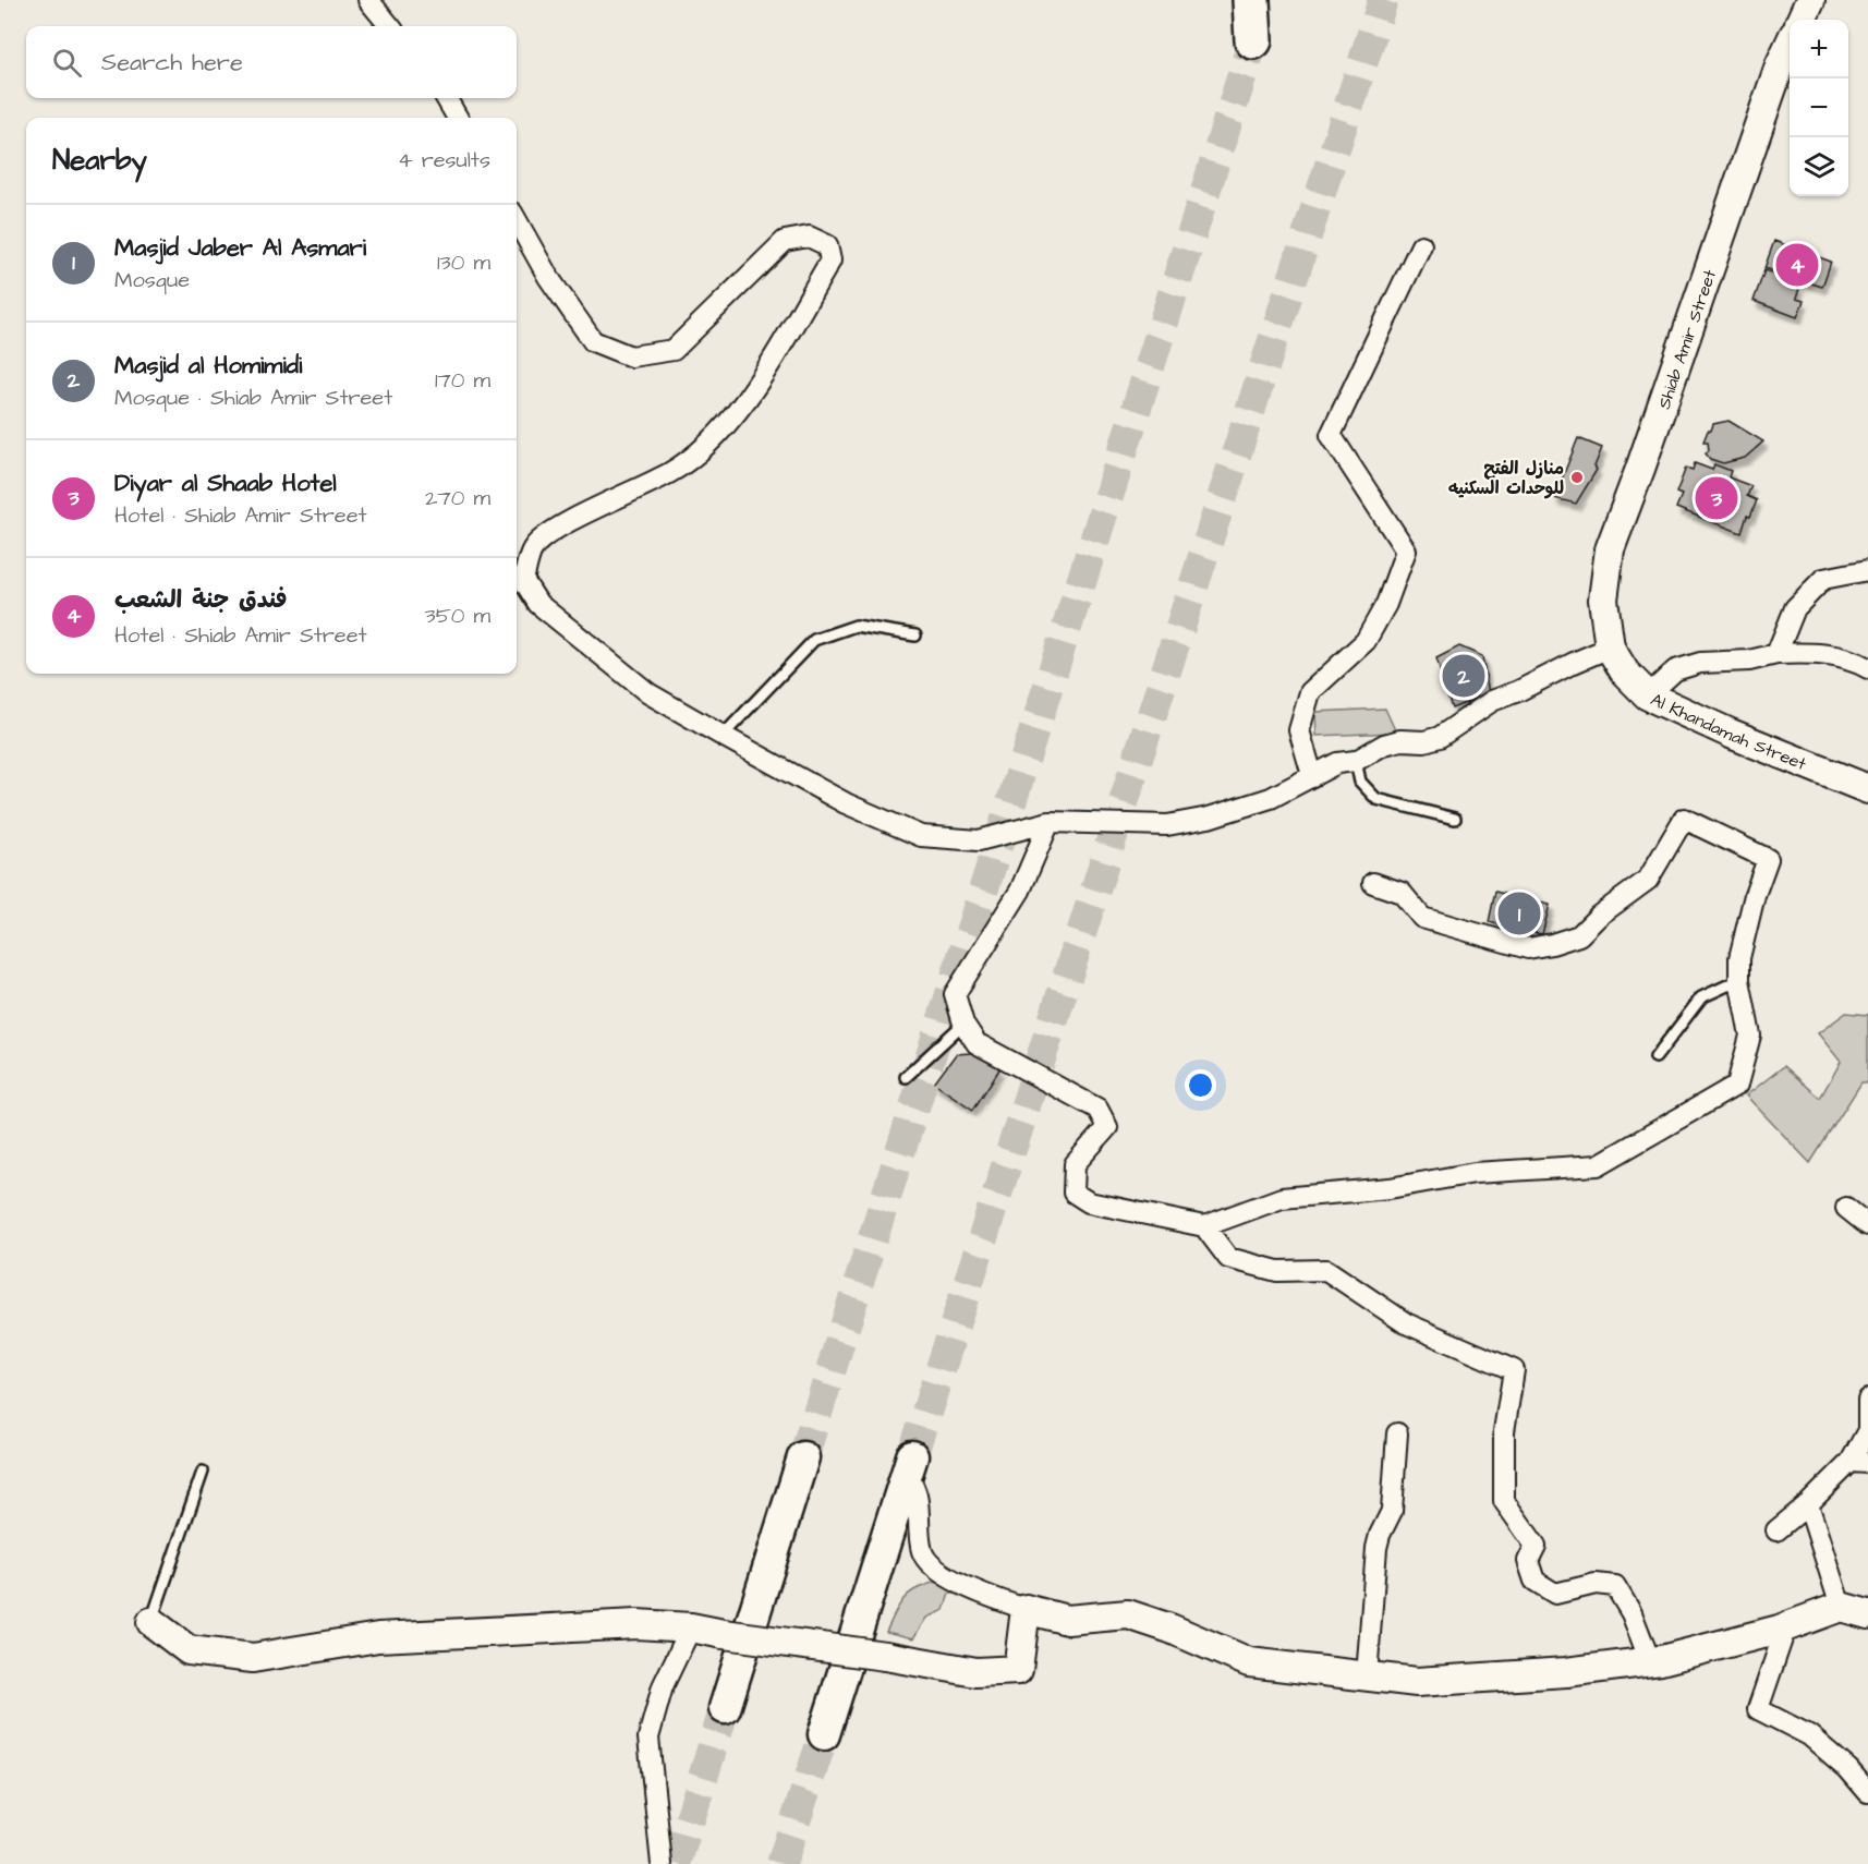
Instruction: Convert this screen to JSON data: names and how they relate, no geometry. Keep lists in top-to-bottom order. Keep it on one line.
{"streets":{"street":["Shiab Amir Street","Al Khandamah Street"]},"crossings":[["Shiab Amir Street","Al Khandamah Street"]],"places":["منازل الفتح للوحدات السكنيه"],"page":{"map_buttons":["+","−"],"search":"Search here","heading":["Nearby","4 results"],"list":[{"mark":"1","name":"Masjid Jaber Al Asmari","note":"Mosque","value":"130 m"},{"mark":"2","name":"Masjid al Homimidi","note":"Mosque · Shiab Amir Street","value":"170 m"},{"mark":"3","name":"Diyar al Shaab Hotel","note":"Hotel · Shiab Amir Street","value":"270 m"},{"mark":"4","name":"فندق جنة الشعب","note":"Hotel · Shiab Amir Street","value":"350 m"}],"pins":["4","3","2","1"]}}
